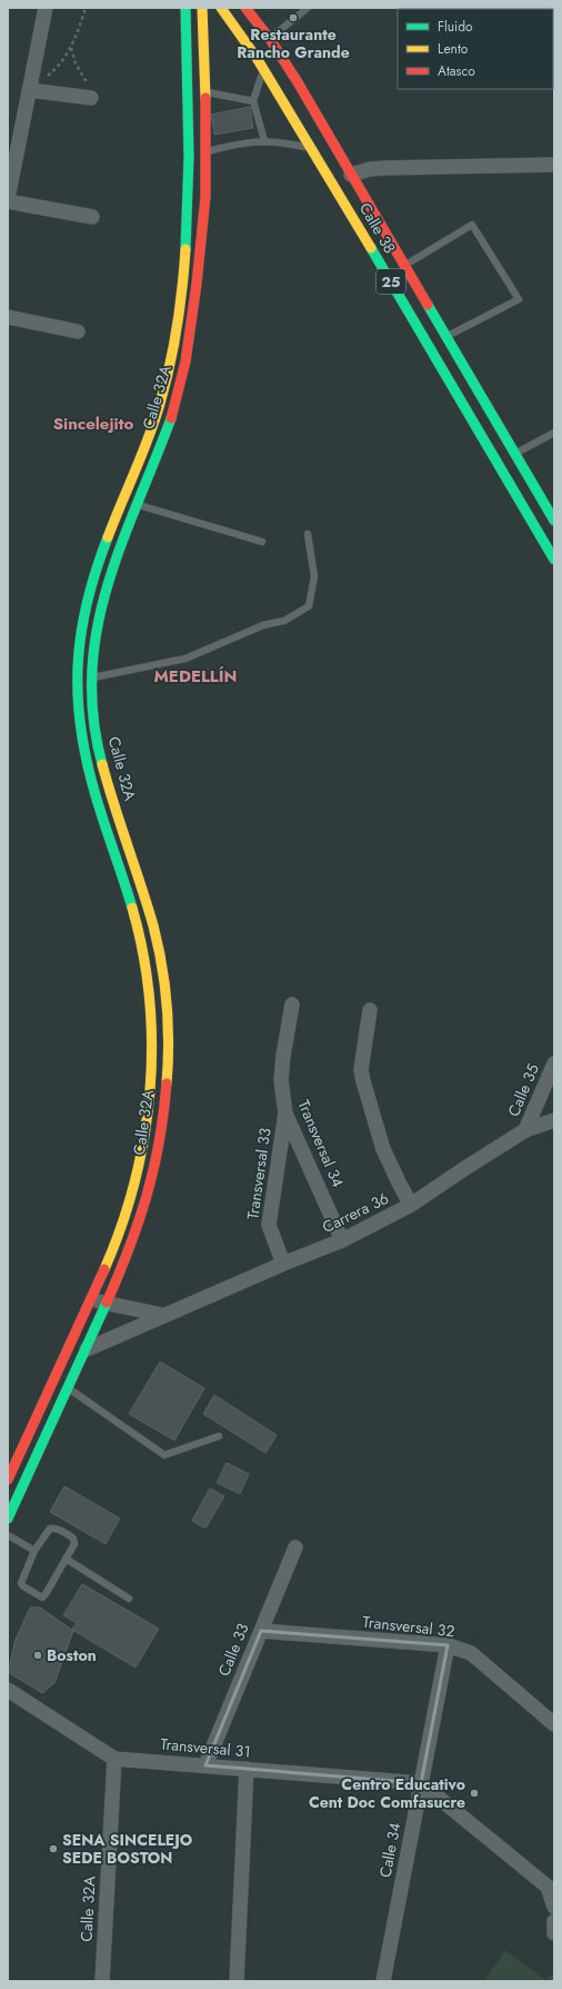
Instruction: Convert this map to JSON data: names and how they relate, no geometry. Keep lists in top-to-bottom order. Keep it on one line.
{"streets":{"main road":["Calle 38","25","Calle 32A"],"street":["Calle 35","Transversal 34","Transversal 33","Carrera 36","Transversal 32","Calle 33","Transversal 31","Calle 34"]},"crossings":[["Calle 32A","Carrera 36"],["Calle 32A","Transversal 31"],["Calle 35","Carrera 36"],["Transversal 34","Transversal 33"],["Transversal 34","Carrera 36"],["Transversal 33","Carrera 36"],["Transversal 32","Calle 33"],["Transversal 32","Calle 34"],["Calle 33","Transversal 31"],["Transversal 31","Calle 34"]],"districts":["Sincelejito","MEDELLÍN"],"places":["Restaurante Rancho Grande","Boston","Centro Educativo Cent Doc Comfasucre","SENA SINCELEJO SEDE BOSTON"],"legend":["Fluido","Lento","Atasco"]}
